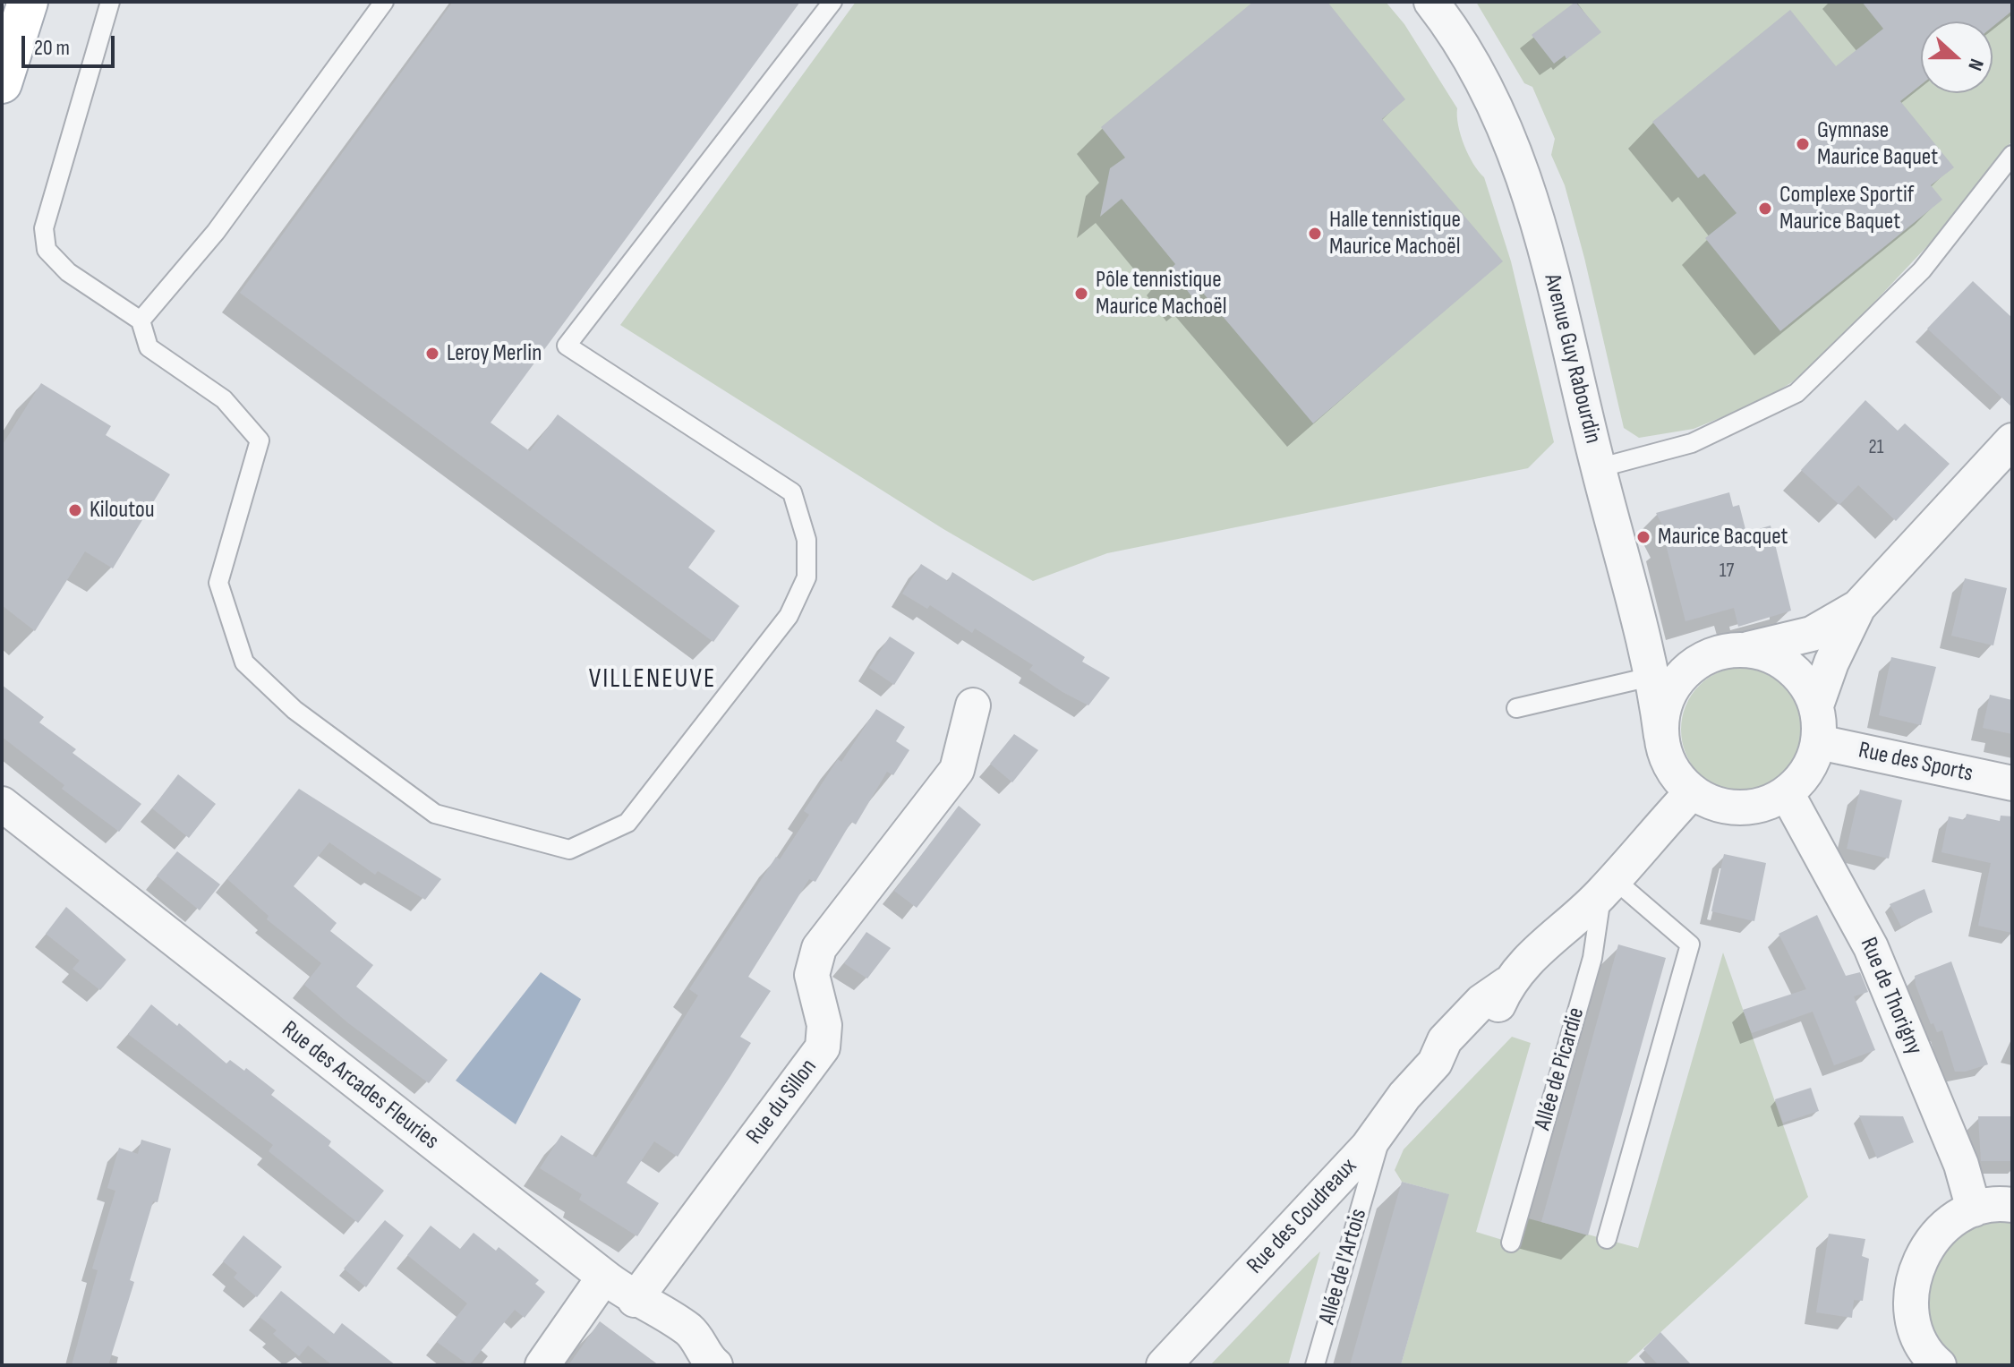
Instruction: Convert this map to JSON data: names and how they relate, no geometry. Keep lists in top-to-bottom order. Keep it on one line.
{"streets":{"street":["Avenue Guy Rabourdin","Rue des Sports","Rue de Thorigny","Rue des Arcades Fleuries","Rue du Sillon","Rue des Coudreaux"],"lane":["Allée de Picardie","Allée de l'Artois"]},"crossings":[["Avenue Guy Rabourdin","Rue des Sports"],["Avenue Guy Rabourdin","Rue de Thorigny"],["Avenue Guy Rabourdin","Rue des Coudreaux"],["Rue des Sports","Rue de Thorigny"],["Rue des Sports","Rue des Coudreaux"],["Rue de Thorigny","Rue des Coudreaux"],["Allée de Picardie","Rue des Coudreaux"],["Rue des Arcades Fleuries","Rue du Sillon"],["Rue des Coudreaux","Allée de l'Artois"]],"districts":["VILLENEUVE"],"places":["Gymnase Maurice Baquet","Complexe Sportif Maurice Baquet","Halle tennistique Maurice Machoël","Pôle tennistique Maurice Machoël","Leroy Merlin","Kiloutou","Maurice Bacquet"],"house_numbers":["21","17"],"scale_bar":"20 m","north":"right"}
